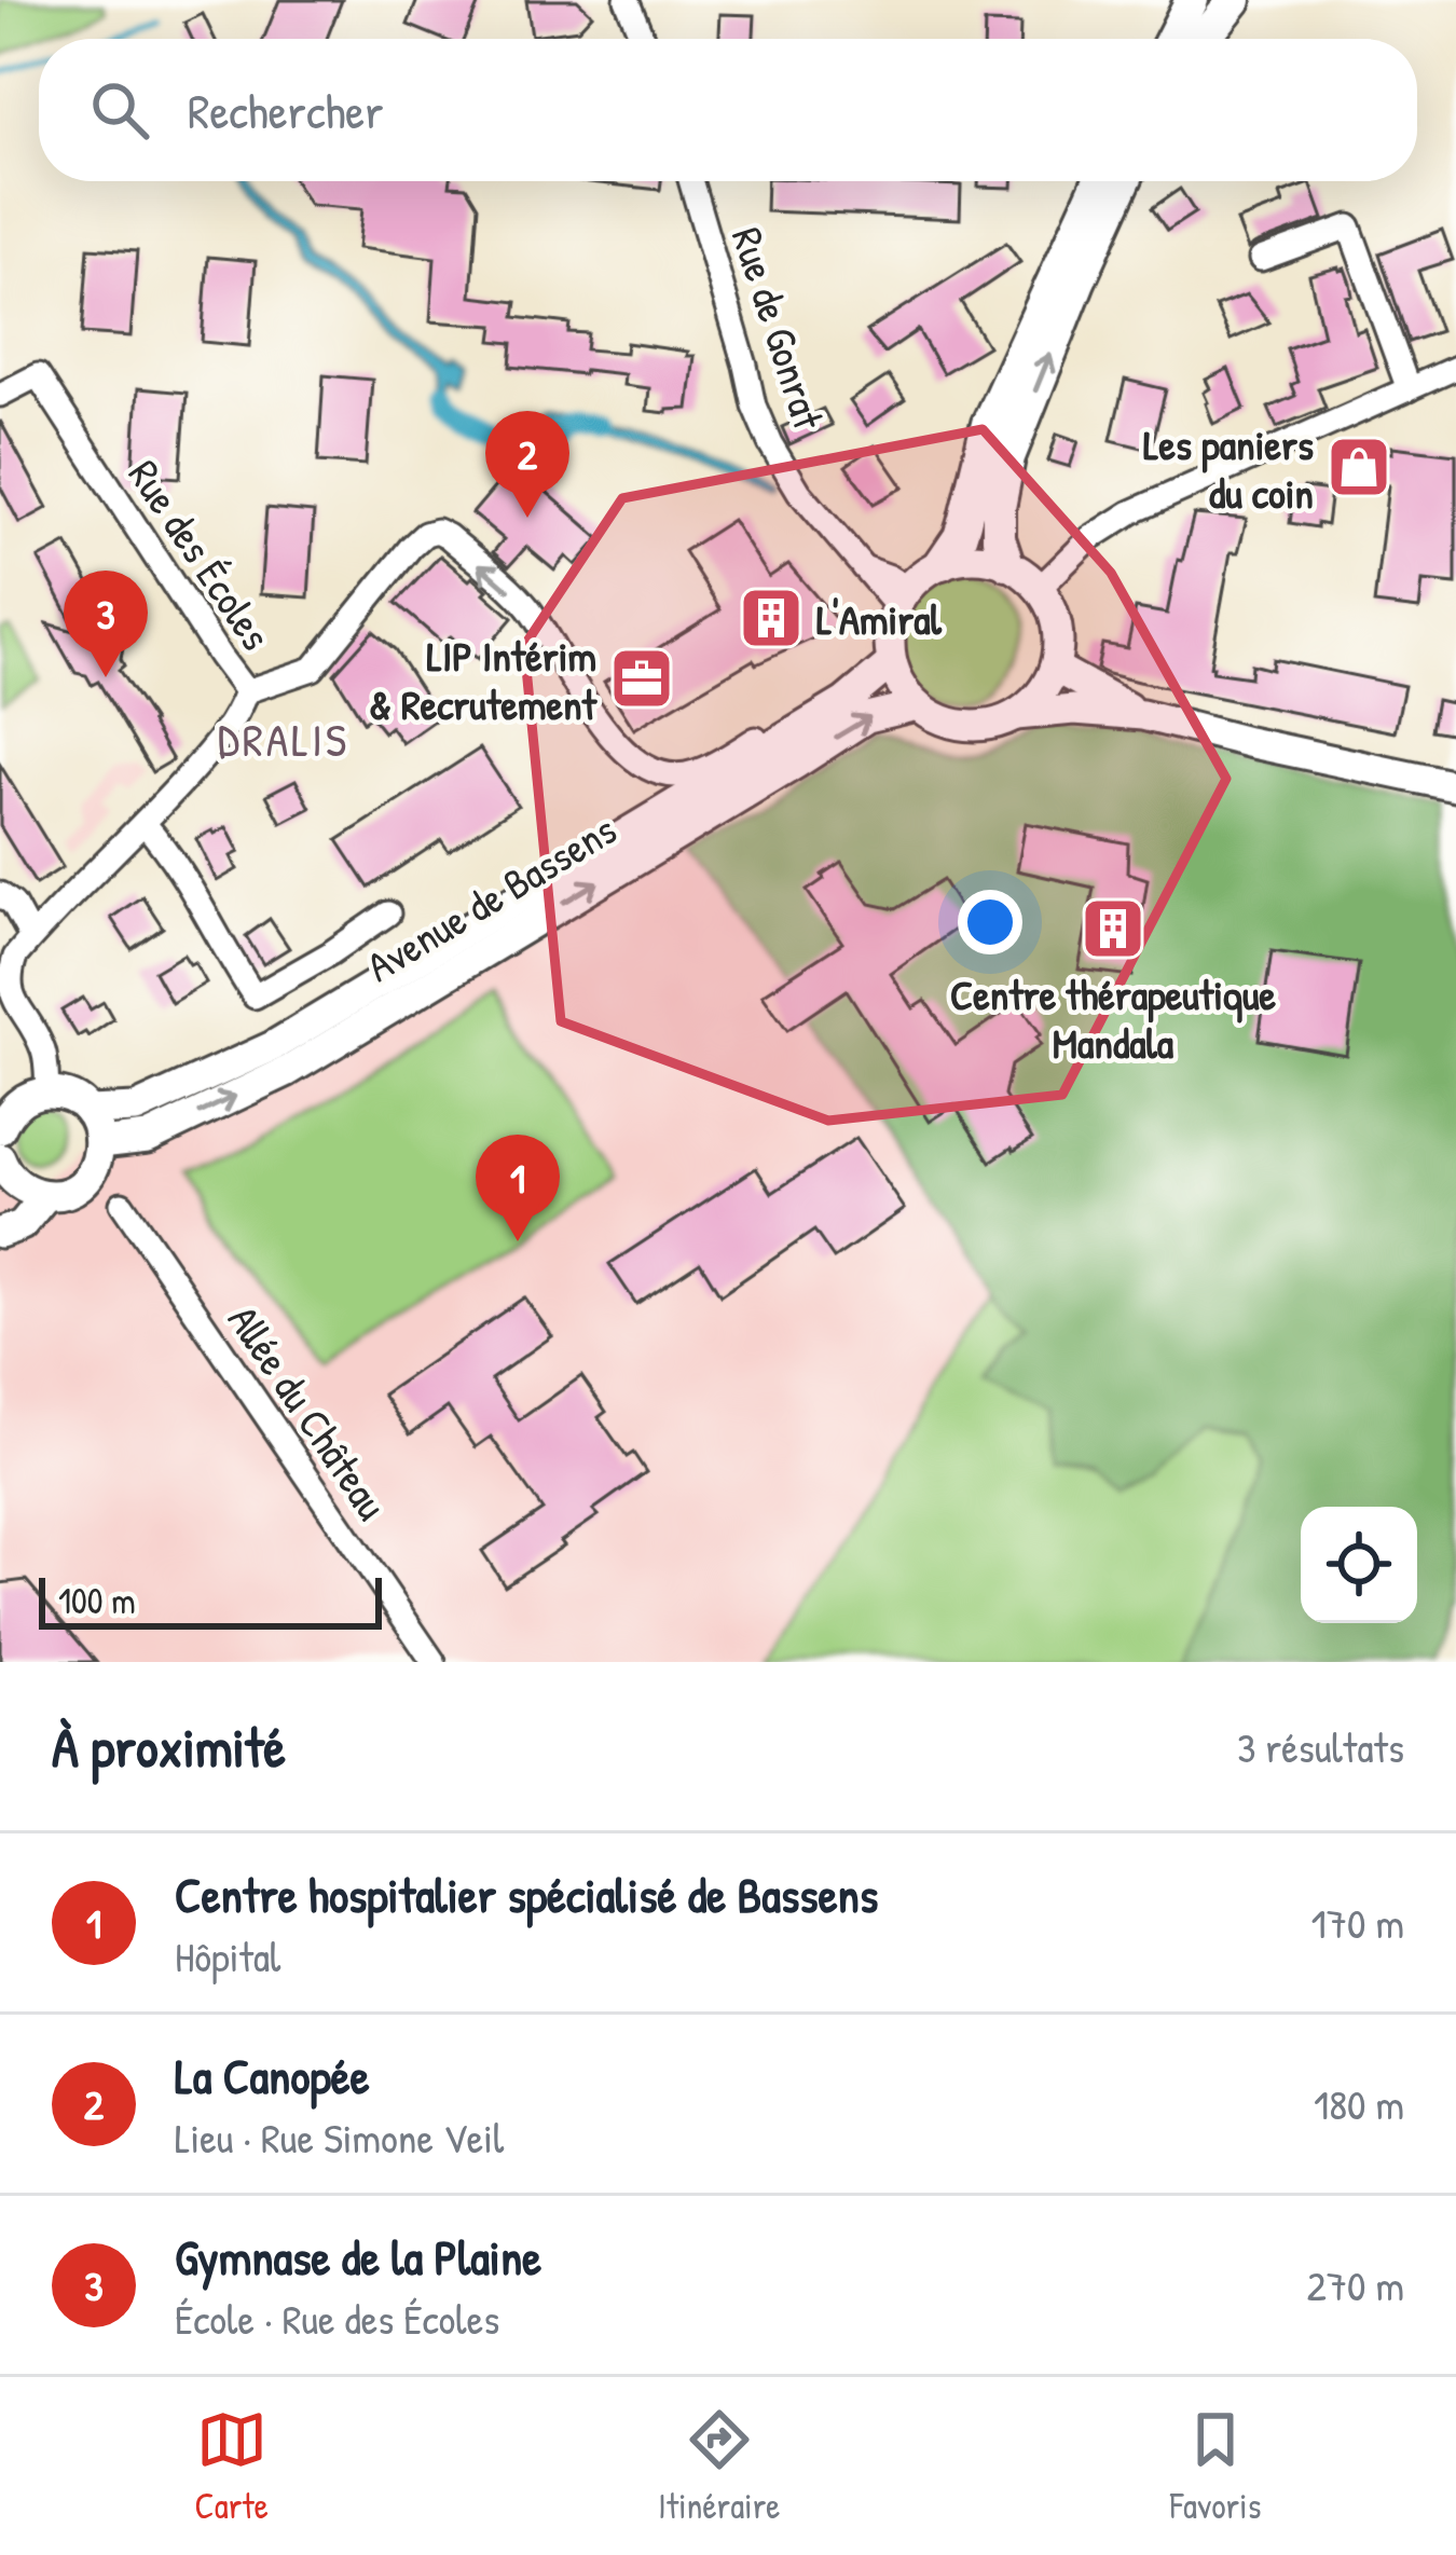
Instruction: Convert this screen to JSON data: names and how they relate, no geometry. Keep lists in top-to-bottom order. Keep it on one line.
{"streets":{"main road":["Avenue de Bassens"],"street":["Rue de Gonrat","Rue des Écoles","Allée du Château"]},"crossings":[["Rue de Gonrat","Avenue de Bassens"],["Rue des Écoles","Avenue de Bassens"]],"districts":["DRALIS"],"places":{"shop":["Les paniers du coin"],"building":["L'Amiral","Centre thérapeutique Mandala"],"office":["LIP Intérim & Recrutement"]},"scale_bar":"100 m","page":{"search":"Rechercher","pins":["2","3","1"],"scale":"100 m","heading":["À proximité","3 résultats"],"list":[{"mark":"1","name":"Centre hospitalier spécialisé de Bassens","note":"Hôpital","value":"170 m"},{"mark":"2","name":"La Canopée","note":"Lieu · Rue Simone Veil","value":"180 m"},{"mark":"3","name":"Gymnase de la Plaine","note":"École · Rue des Écoles","value":"270 m"}],"nav":["Carte","Itinéraire","Favoris"]}}
